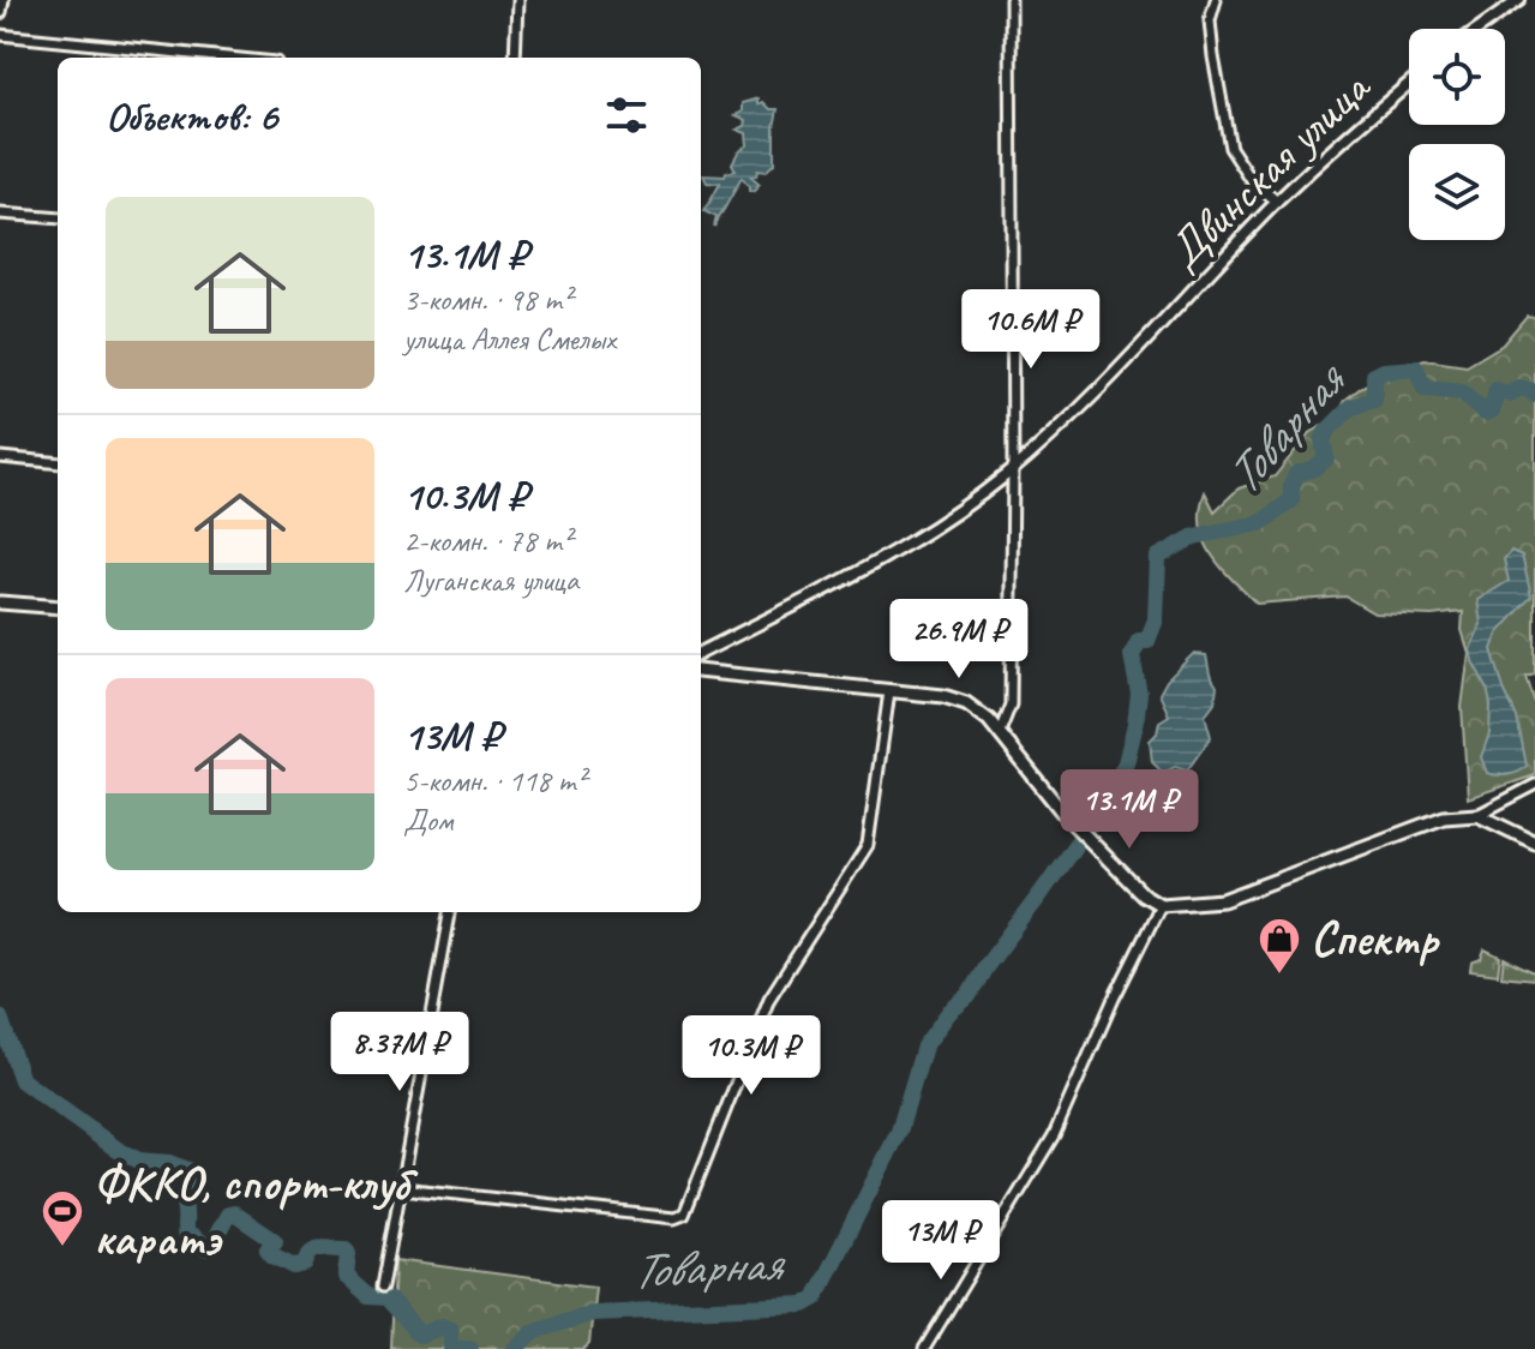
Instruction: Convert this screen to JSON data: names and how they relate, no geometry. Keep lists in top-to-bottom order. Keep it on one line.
{"streets":{"street":["Двинская улица"]},"water":["Товарная"],"places":{"shop":["Спектр"],"sports":["ФККО, спорт-клуб каратэ"]},"page":{"heading":"Объектов: 6","list":[{"name":"13.1M ₽","note":"3-комн. · 98 m² · улица Аллея Смелых"},{"name":"10.3M ₽","note":"2-комн. · 78 m² · Луганская улица"},{"name":"13M ₽","note":"5-комн. · 118 m² · Дом"}],"price":["10.6M ₽","26.9M ₽","13.1M ₽","8.37M ₽","10.3M ₽","13M ₽"]}}
